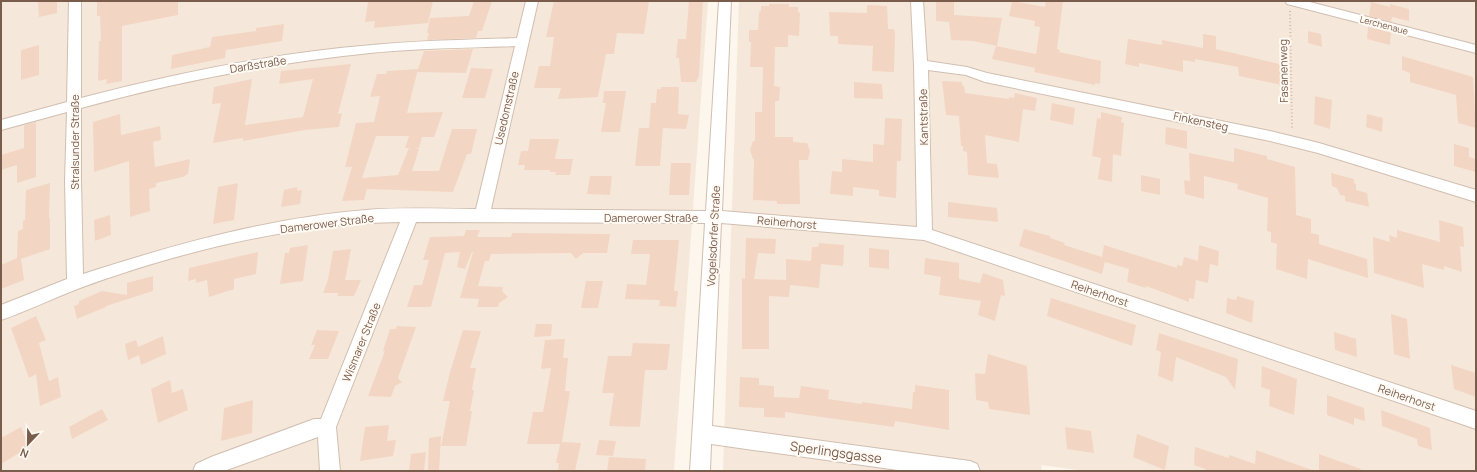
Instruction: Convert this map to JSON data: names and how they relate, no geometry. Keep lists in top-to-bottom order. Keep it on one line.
{"streets":{"street":["Lerchenaue","Darßstraße","Usedomstraße","Kantstraße","Finkensteg","Stralsunder Straße","Damerower Straße","Reiherhorst","Vogelsdorfer Straße","Wismarer Straße","Sperlingsgasse"],"path":["Fasanenweg"]},"crossings":[["Lerchenaue","Fasanenweg"],["Darßstraße","Usedomstraße"],["Darßstraße","Stralsunder Straße"],["Fasanenweg","Finkensteg"],["Usedomstraße","Damerower Straße"],["Kantstraße","Finkensteg"],["Kantstraße","Reiherhorst"],["Stralsunder Straße","Damerower Straße"],["Damerower Straße","Reiherhorst"],["Damerower Straße","Vogelsdorfer Straße"],["Damerower Straße","Wismarer Straße"],["Reiherhorst","Vogelsdorfer Straße"],["Vogelsdorfer Straße","Sperlingsgasse"]],"north":"bottom"}
